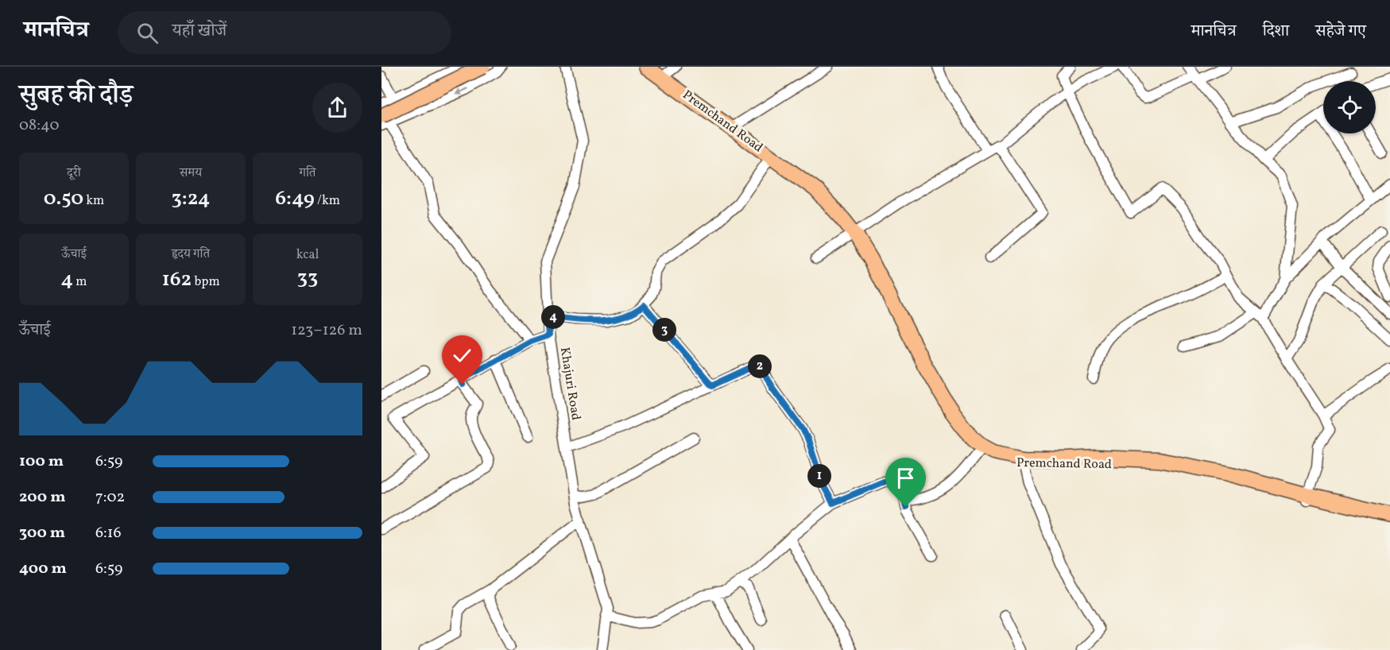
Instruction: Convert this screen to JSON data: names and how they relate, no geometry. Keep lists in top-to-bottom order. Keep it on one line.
{"streets":{"highway":["Premchand Road"],"street":["Khajuri Road"]},"page":{"header":"मानचित्र","search":"यहाँ खोजें","nav":["मानचित्र","दिशा","सहेजे गए"],"heading":["सुबह की दौड़","08:40"],"stats":[["दूरी","0.50 km"],["समय","3:24"],["गति","6:49 /km"],["ऊँचाई","4 m"],["हृदय गति","162 bpm"],["kcal","33"]],"pins":["4","3","2","1"],"chart":["ऊँचाई","123–126 m"],"list":[{"name":"100 m","note":"6:59"},{"name":"200 m","note":"7:02"},{"name":"300 m","note":"6:16"},{"name":"400 m","note":"6:59"}]}}
